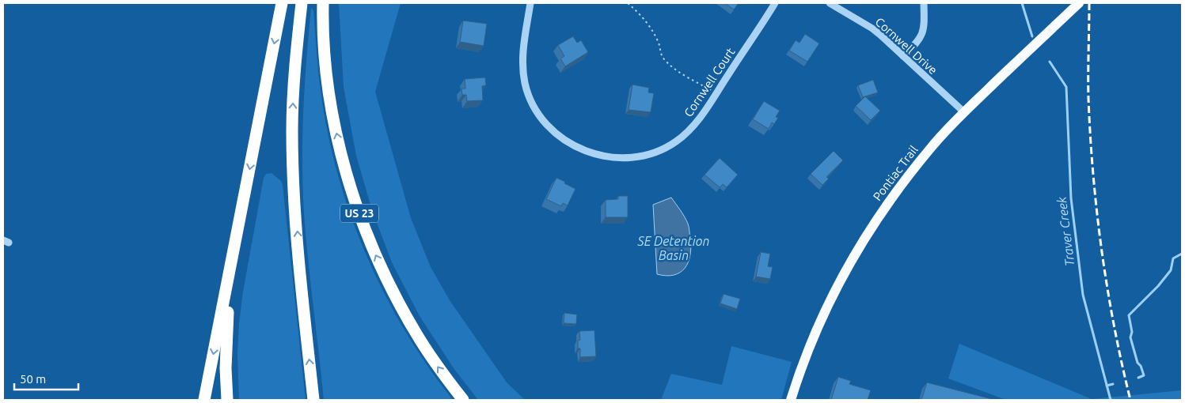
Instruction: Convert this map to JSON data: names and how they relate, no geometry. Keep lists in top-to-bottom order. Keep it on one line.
{"streets":{"highway":["US 23"],"main road":["Pontiac Trail"],"street":["Cornwell Drive","Cornwell Court"]},"crossings":[["Cornwell Drive","Pontiac Trail"]],"water":["Traver Creek","SE Detention Basin"],"scale_bar":"50 m"}
